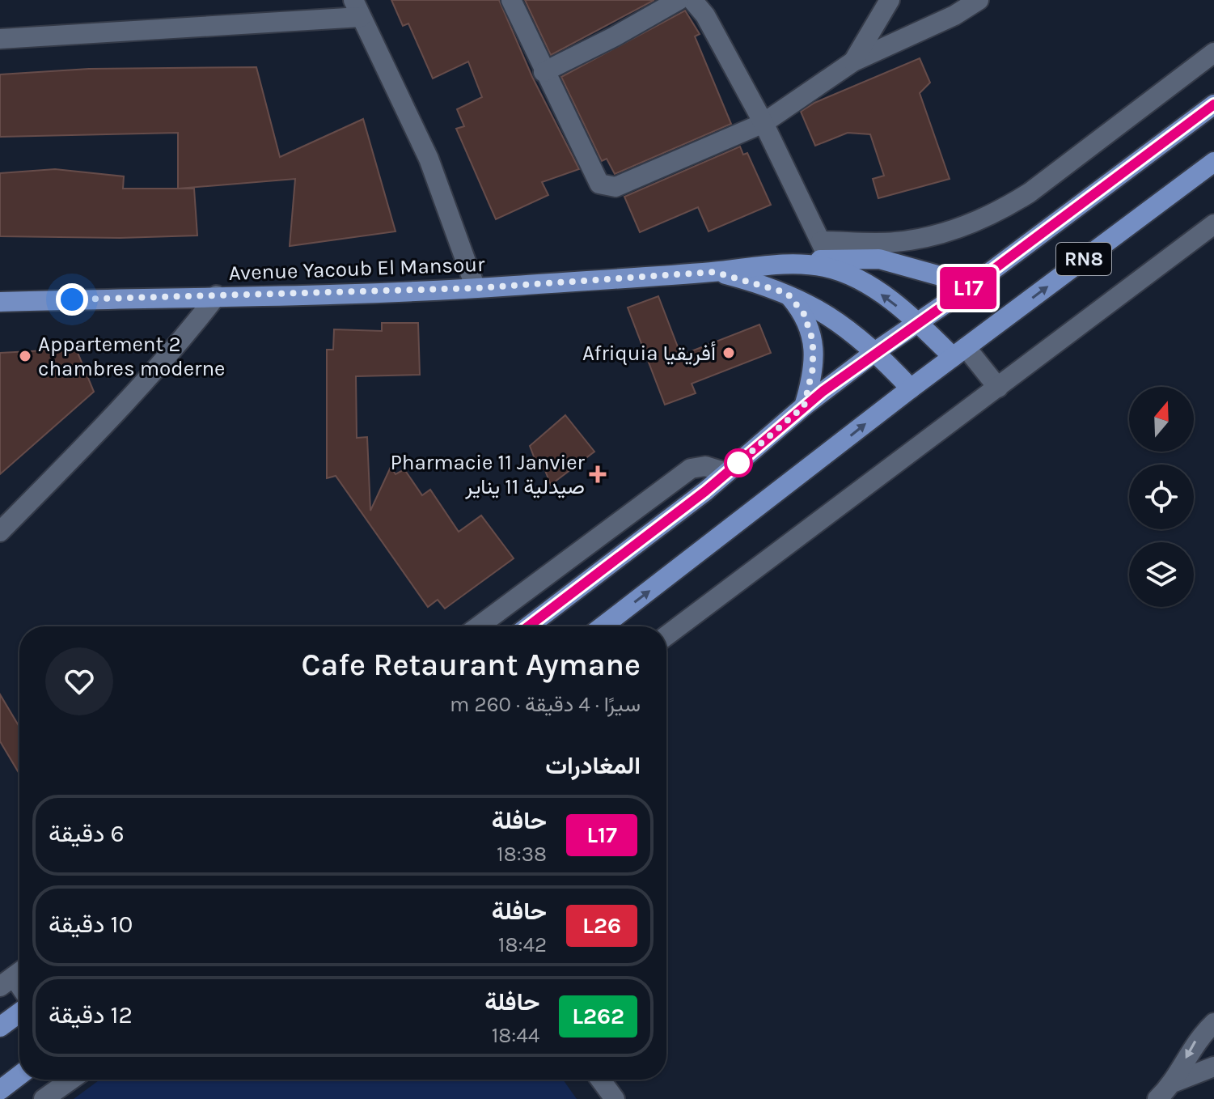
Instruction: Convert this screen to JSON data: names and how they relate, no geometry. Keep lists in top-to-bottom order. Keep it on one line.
{"streets":{"main road":["RN8","Avenue Yacoub El Mansour"]},"crossings":[["RN8","Avenue Yacoub El Mansour"]],"places":{"other":["Afriquia أفريقيا","Appartement 2 chambres moderne"],"health":["Pharmacie 11 Janvier صيدلية 11 يناير"]},"lines":["bus line L17"],"north":"top","page":{"on_map":"L17","heading":[["Cafe Retaurant Aymane","سيرًا · 4 دقيقة · 260 m"],"المغادرات"],"list":[{"mark":"L17","name":"حافلة","note":"18:38","value":"6 دقيقة"},{"mark":"L26","name":"حافلة","note":"18:42","value":"10 دقيقة"},{"mark":"L262","name":"حافلة","note":"18:44","value":"12 دقيقة"}]}}
